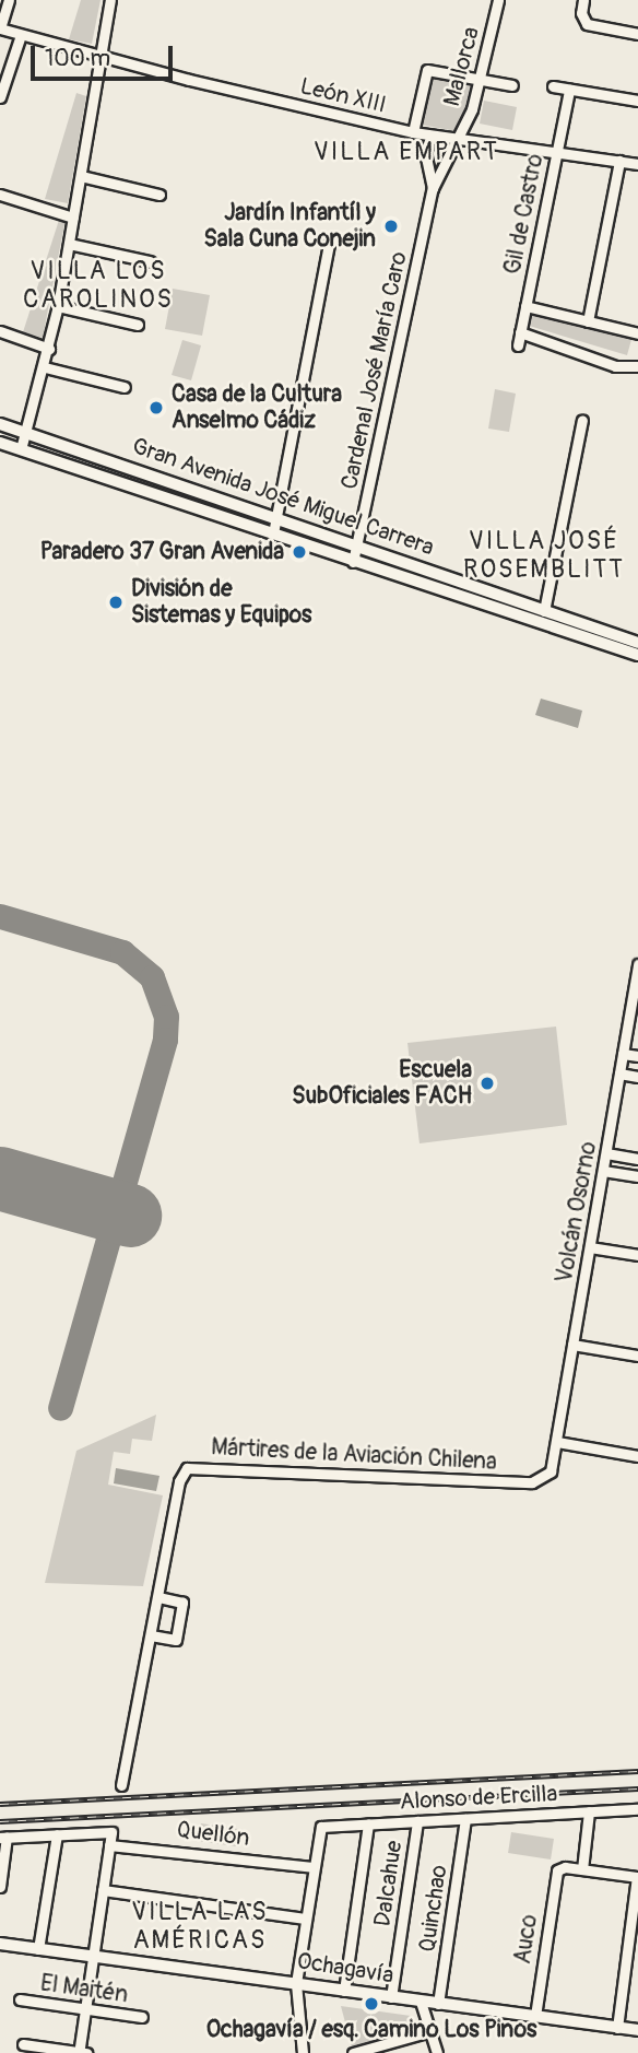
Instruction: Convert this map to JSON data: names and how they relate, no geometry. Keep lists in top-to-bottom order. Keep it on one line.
{"streets":{"main road":["Gran Avenida José Miguel Carrera","Ochagavía"],"street":["Mallorca","León XIII","Gil de Castro","Cardenal José María Caro","Volcán Osorno","Mártires de la Aviación Chilena","Alonso de Ercilla","Quellón","Dalcahue","Quinchao","Auco","El Maitén"]},"crossings":[["Mallorca","León XIII"],["Mallorca","Cardenal José María Caro"],["León XIII","Gil de Castro"],["León XIII","Cardenal José María Caro"],["Cardenal José María Caro","Gran Avenida José Miguel Carrera"],["Volcán Osorno","Mártires de la Aviación Chilena"],["Alonso de Ercilla","Quellón"],["Alonso de Ercilla","Dalcahue"],["Alonso de Ercilla","Quinchao"],["Dalcahue","Ochagavía"],["Quinchao","Ochagavía"],["Auco","Ochagavía"]],"districts":["VILLA EMPART","VILLA LOS CAROLINOS","VILLA JOSÉ ROSEMBLITT","VILLA LAS AMÉRICAS"],"places":["Jardín Infantíl y Sala Cuna Conejin","Casa de la Cultura Anselmo Cádiz","Paradero 37 Gran Avenida","División de Sistemas y Equipos","Escuela SubOficiales FACH","Ochagavía / esq. Camino Los Pinos"],"scale_bar":"100 m"}
